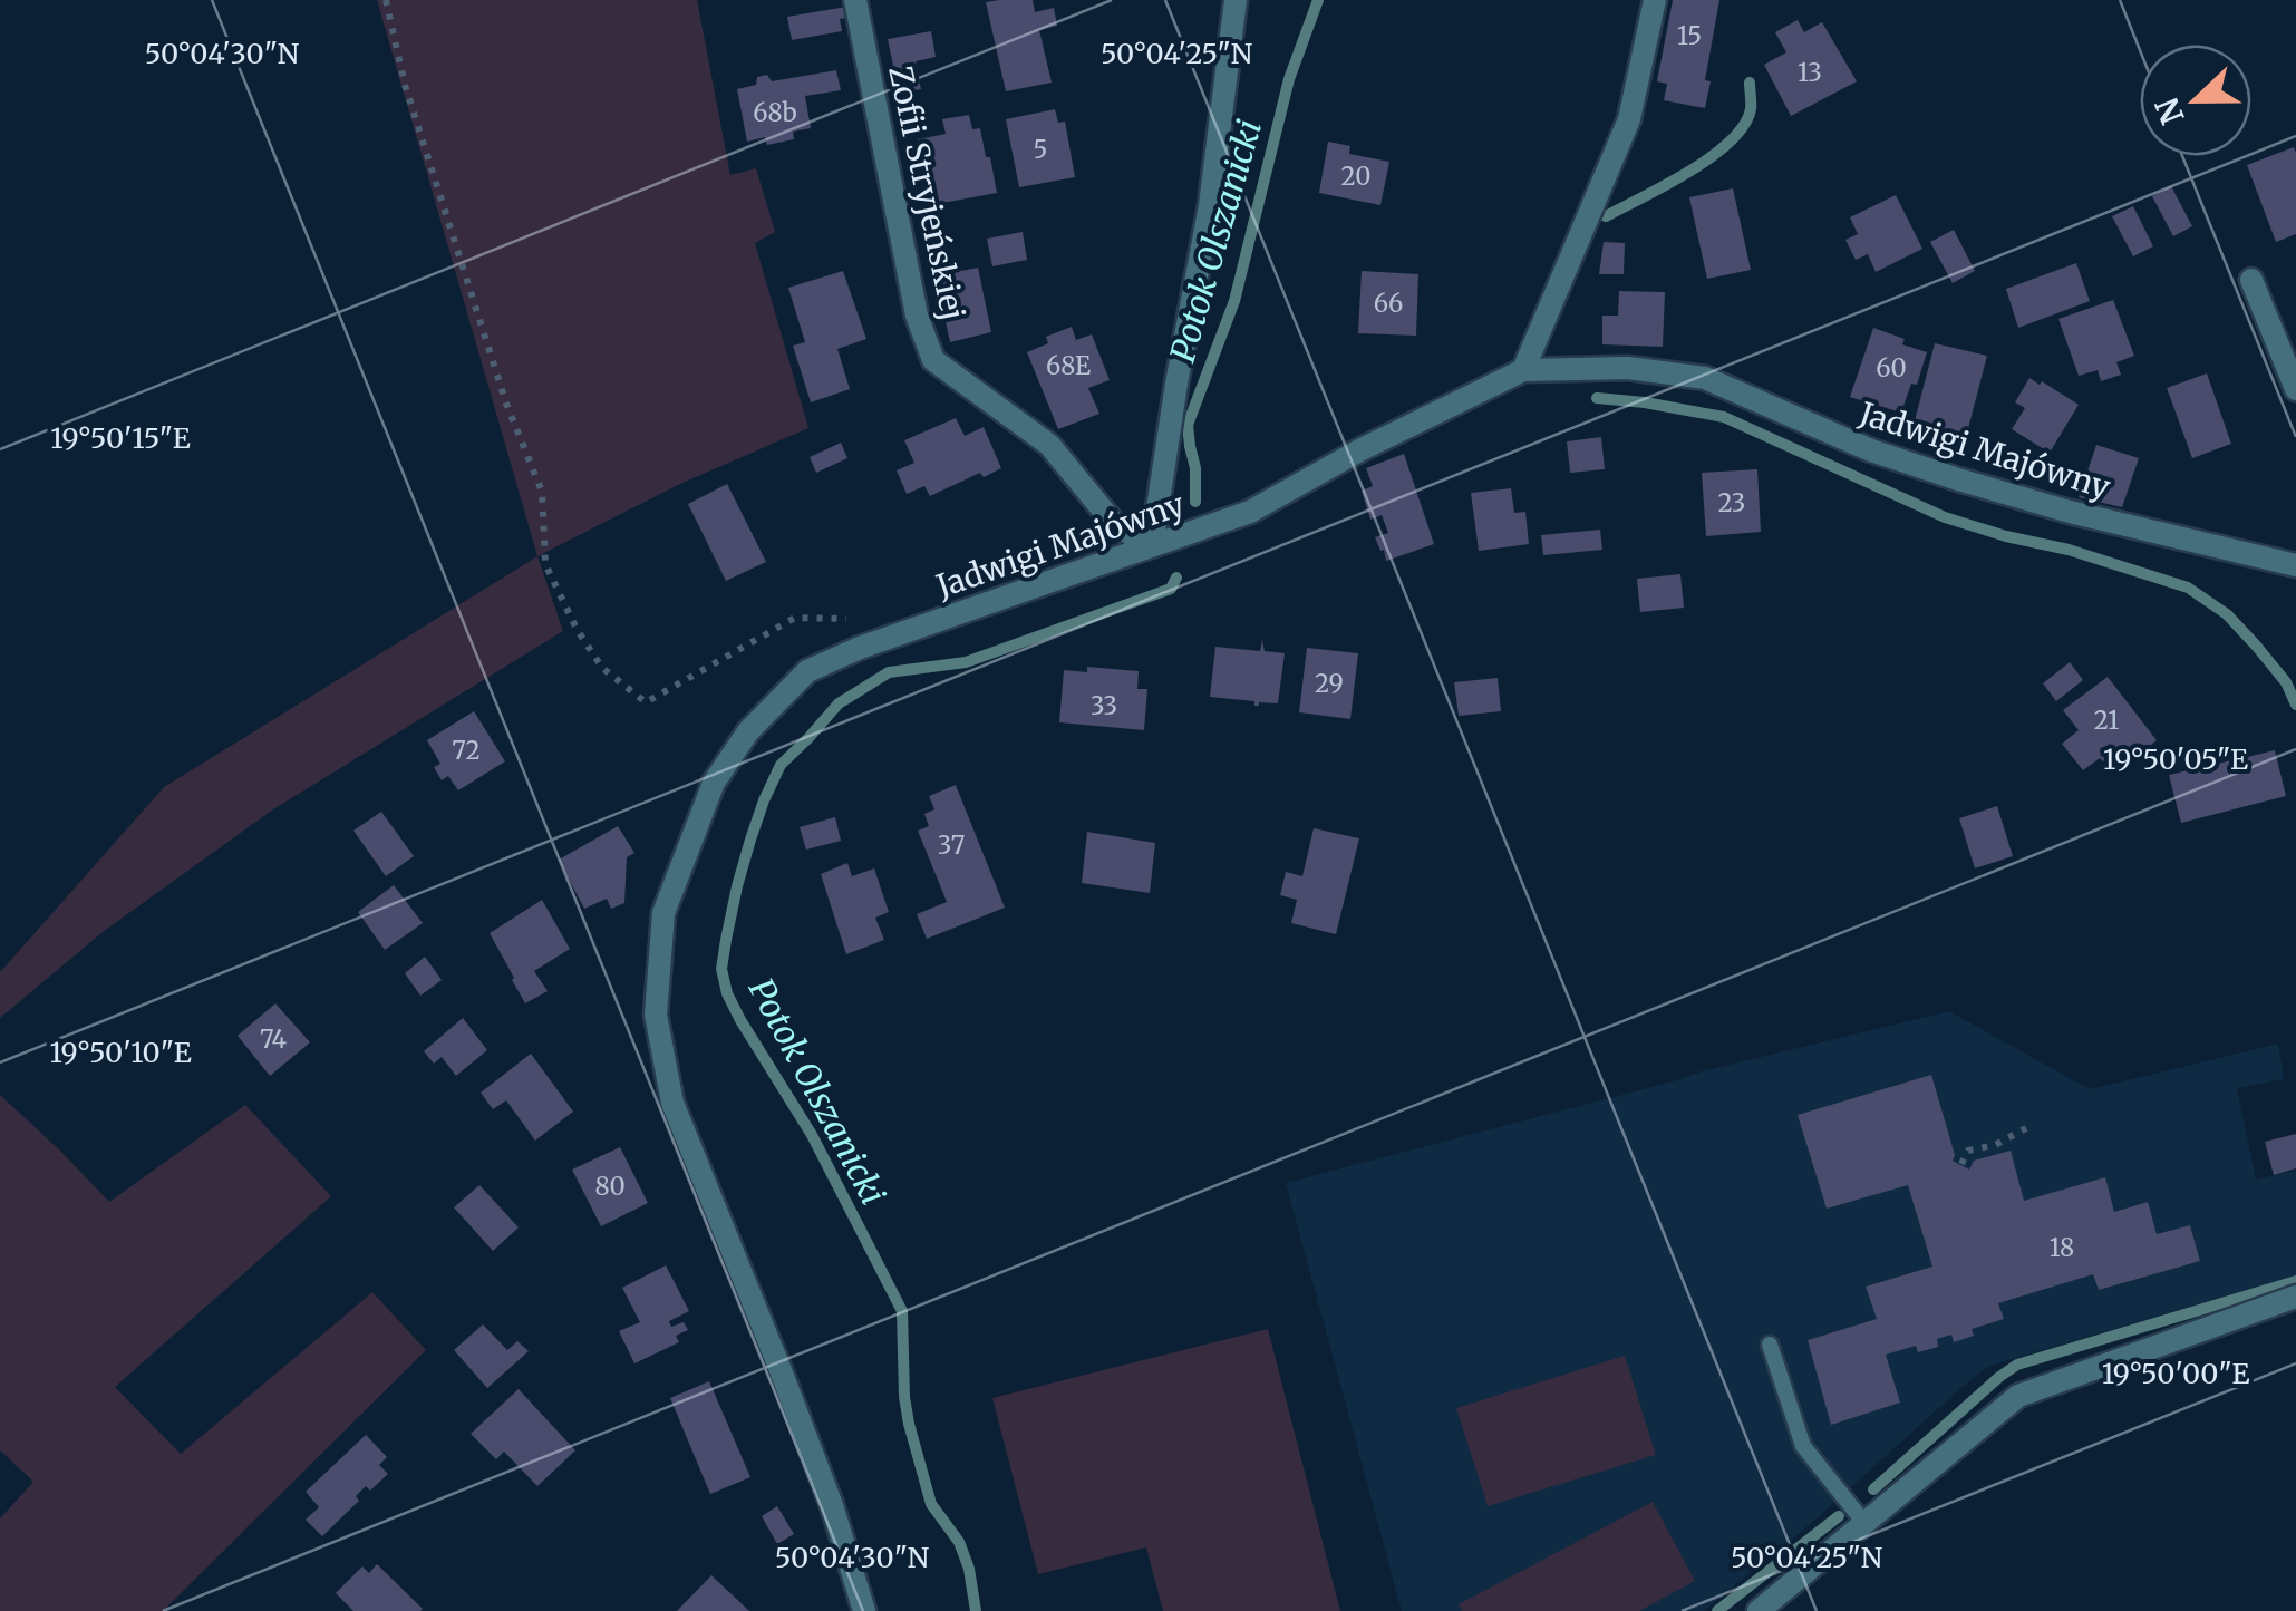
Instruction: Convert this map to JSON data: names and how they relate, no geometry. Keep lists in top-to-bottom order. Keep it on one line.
{"streets":{"street":["Zofii Stryjeńskiej","Jadwigi Majówny"]},"crossings":[["Zofii Stryjeńskiej","Jadwigi Majówny"]],"water":["Potok Olszanicki"],"house_numbers":["15","13","68b","5","20","66","68E","60","23","29","33","21","72","37","74","80","18"],"north":"left","coordinates":["50°04'30\"N","50°04'25\"N","19°50'15\"E","19°50'05\"E","19°50'10\"E","19°50'00\"E"]}
